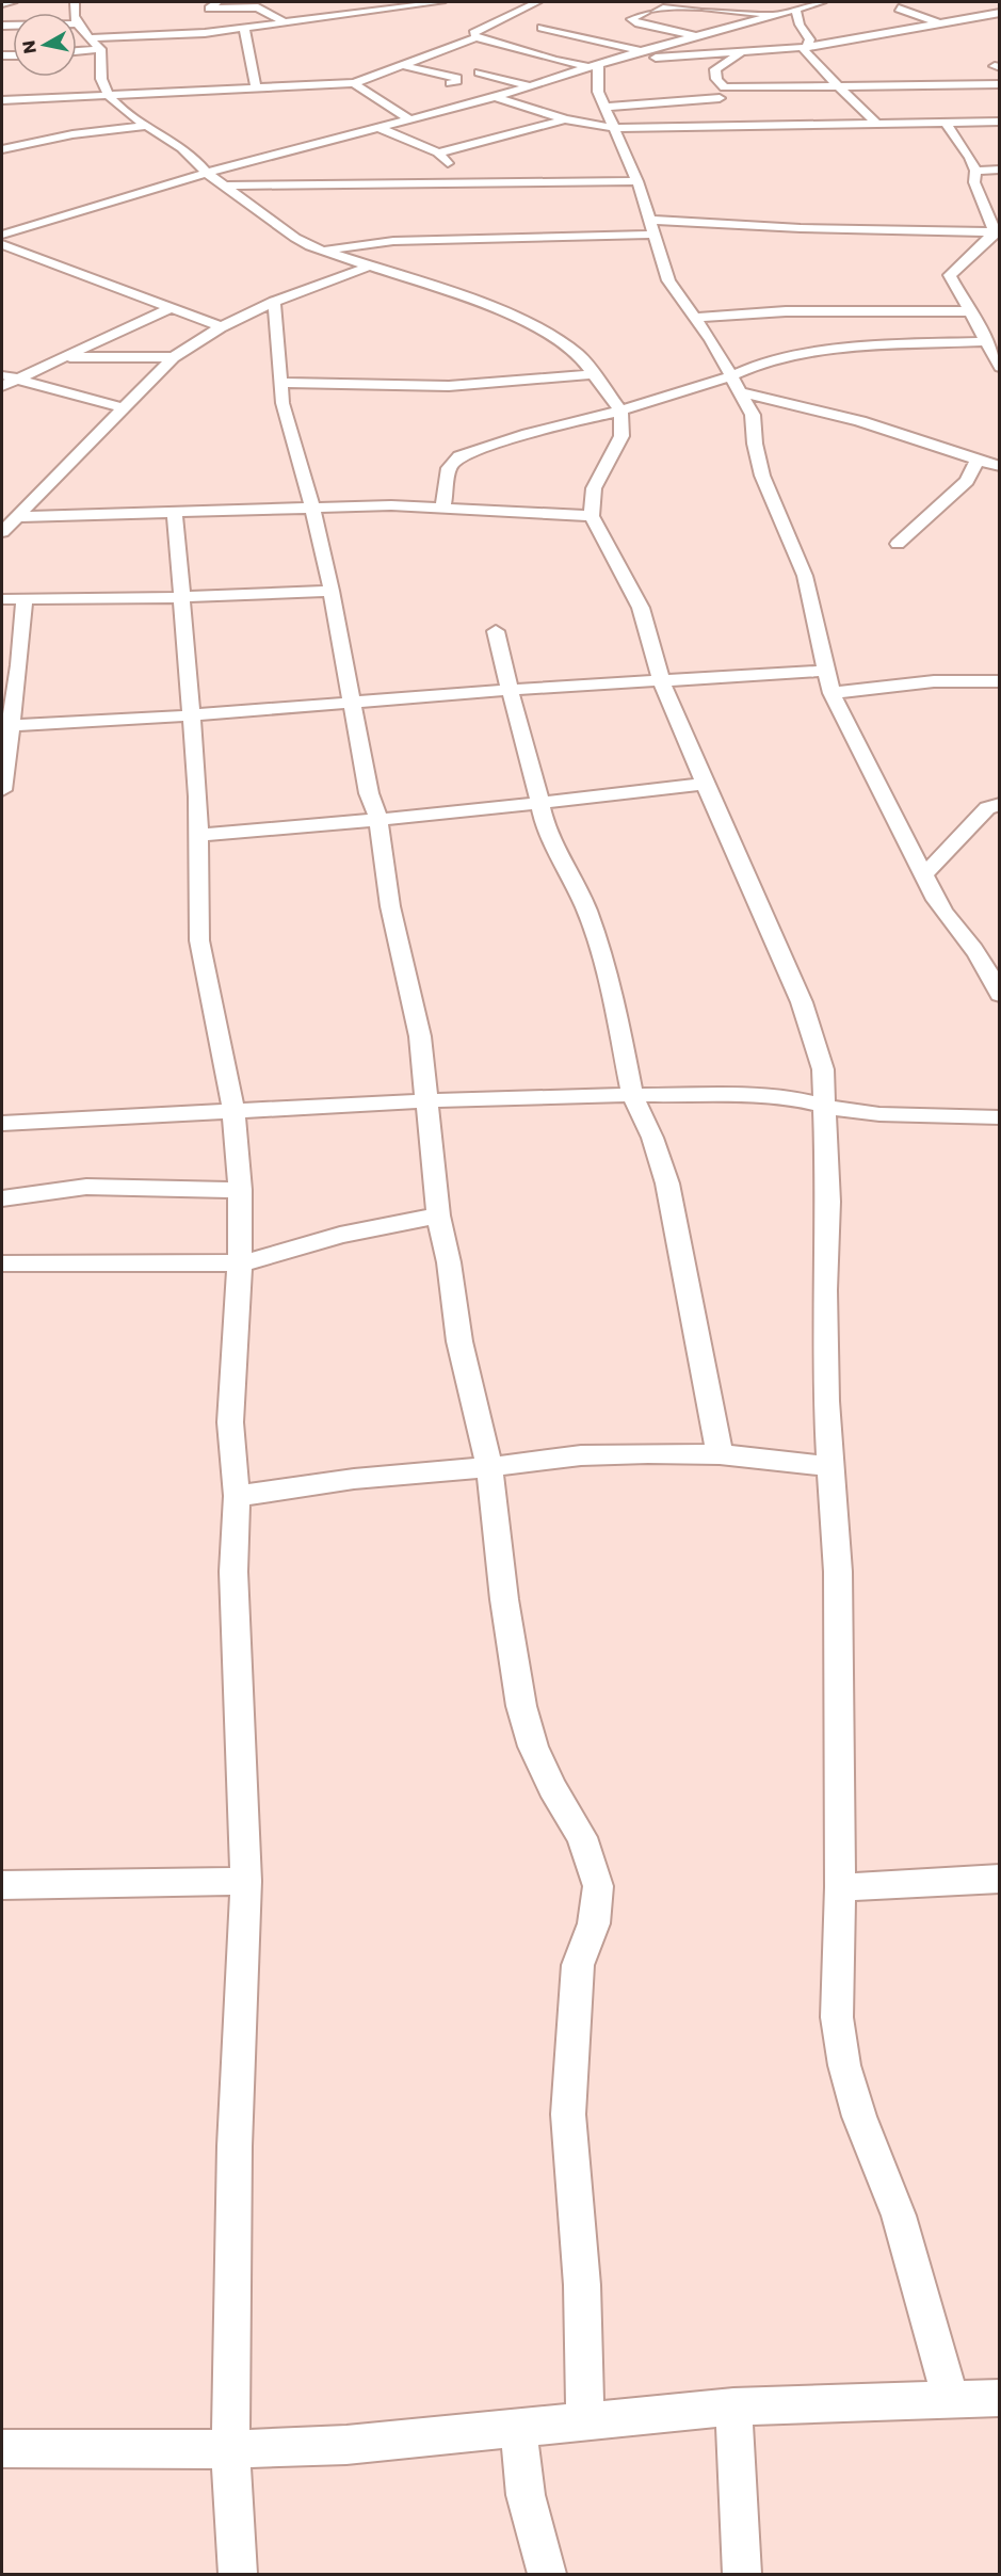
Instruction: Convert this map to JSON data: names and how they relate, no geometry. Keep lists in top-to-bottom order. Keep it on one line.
{"north":"left"}
